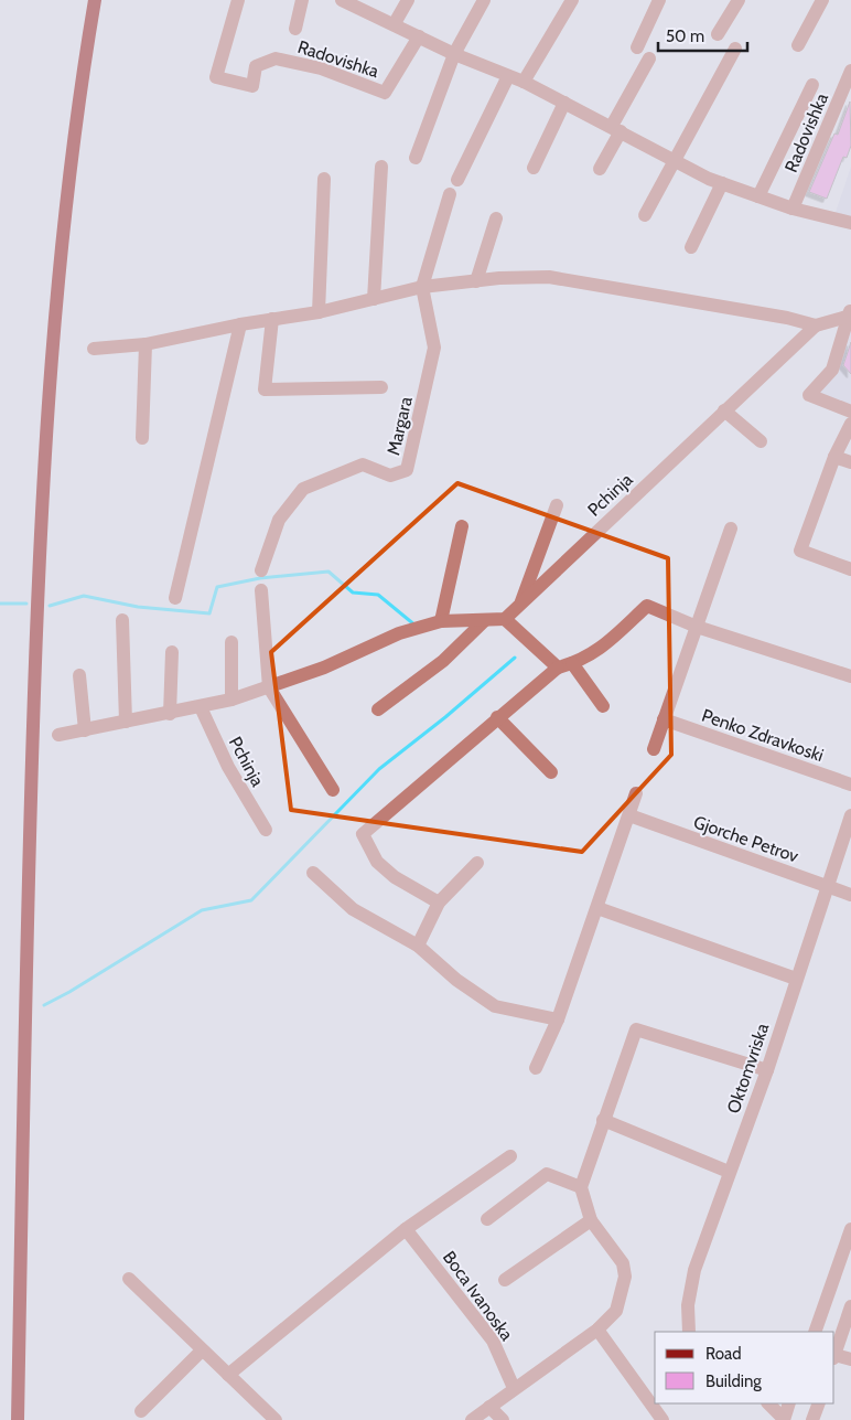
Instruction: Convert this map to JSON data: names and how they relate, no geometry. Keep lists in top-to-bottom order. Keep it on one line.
{"streets":{"street":["Radovishka","Margara","Pchinja","Penko Zdravkoski","Gjorche Petrov","Oktomvriska","Boca Ivanoska"]},"crossings":[["Gjorche Petrov","Oktomvriska"]],"legend":["Road","Building"],"scale_bar":"50 m"}
